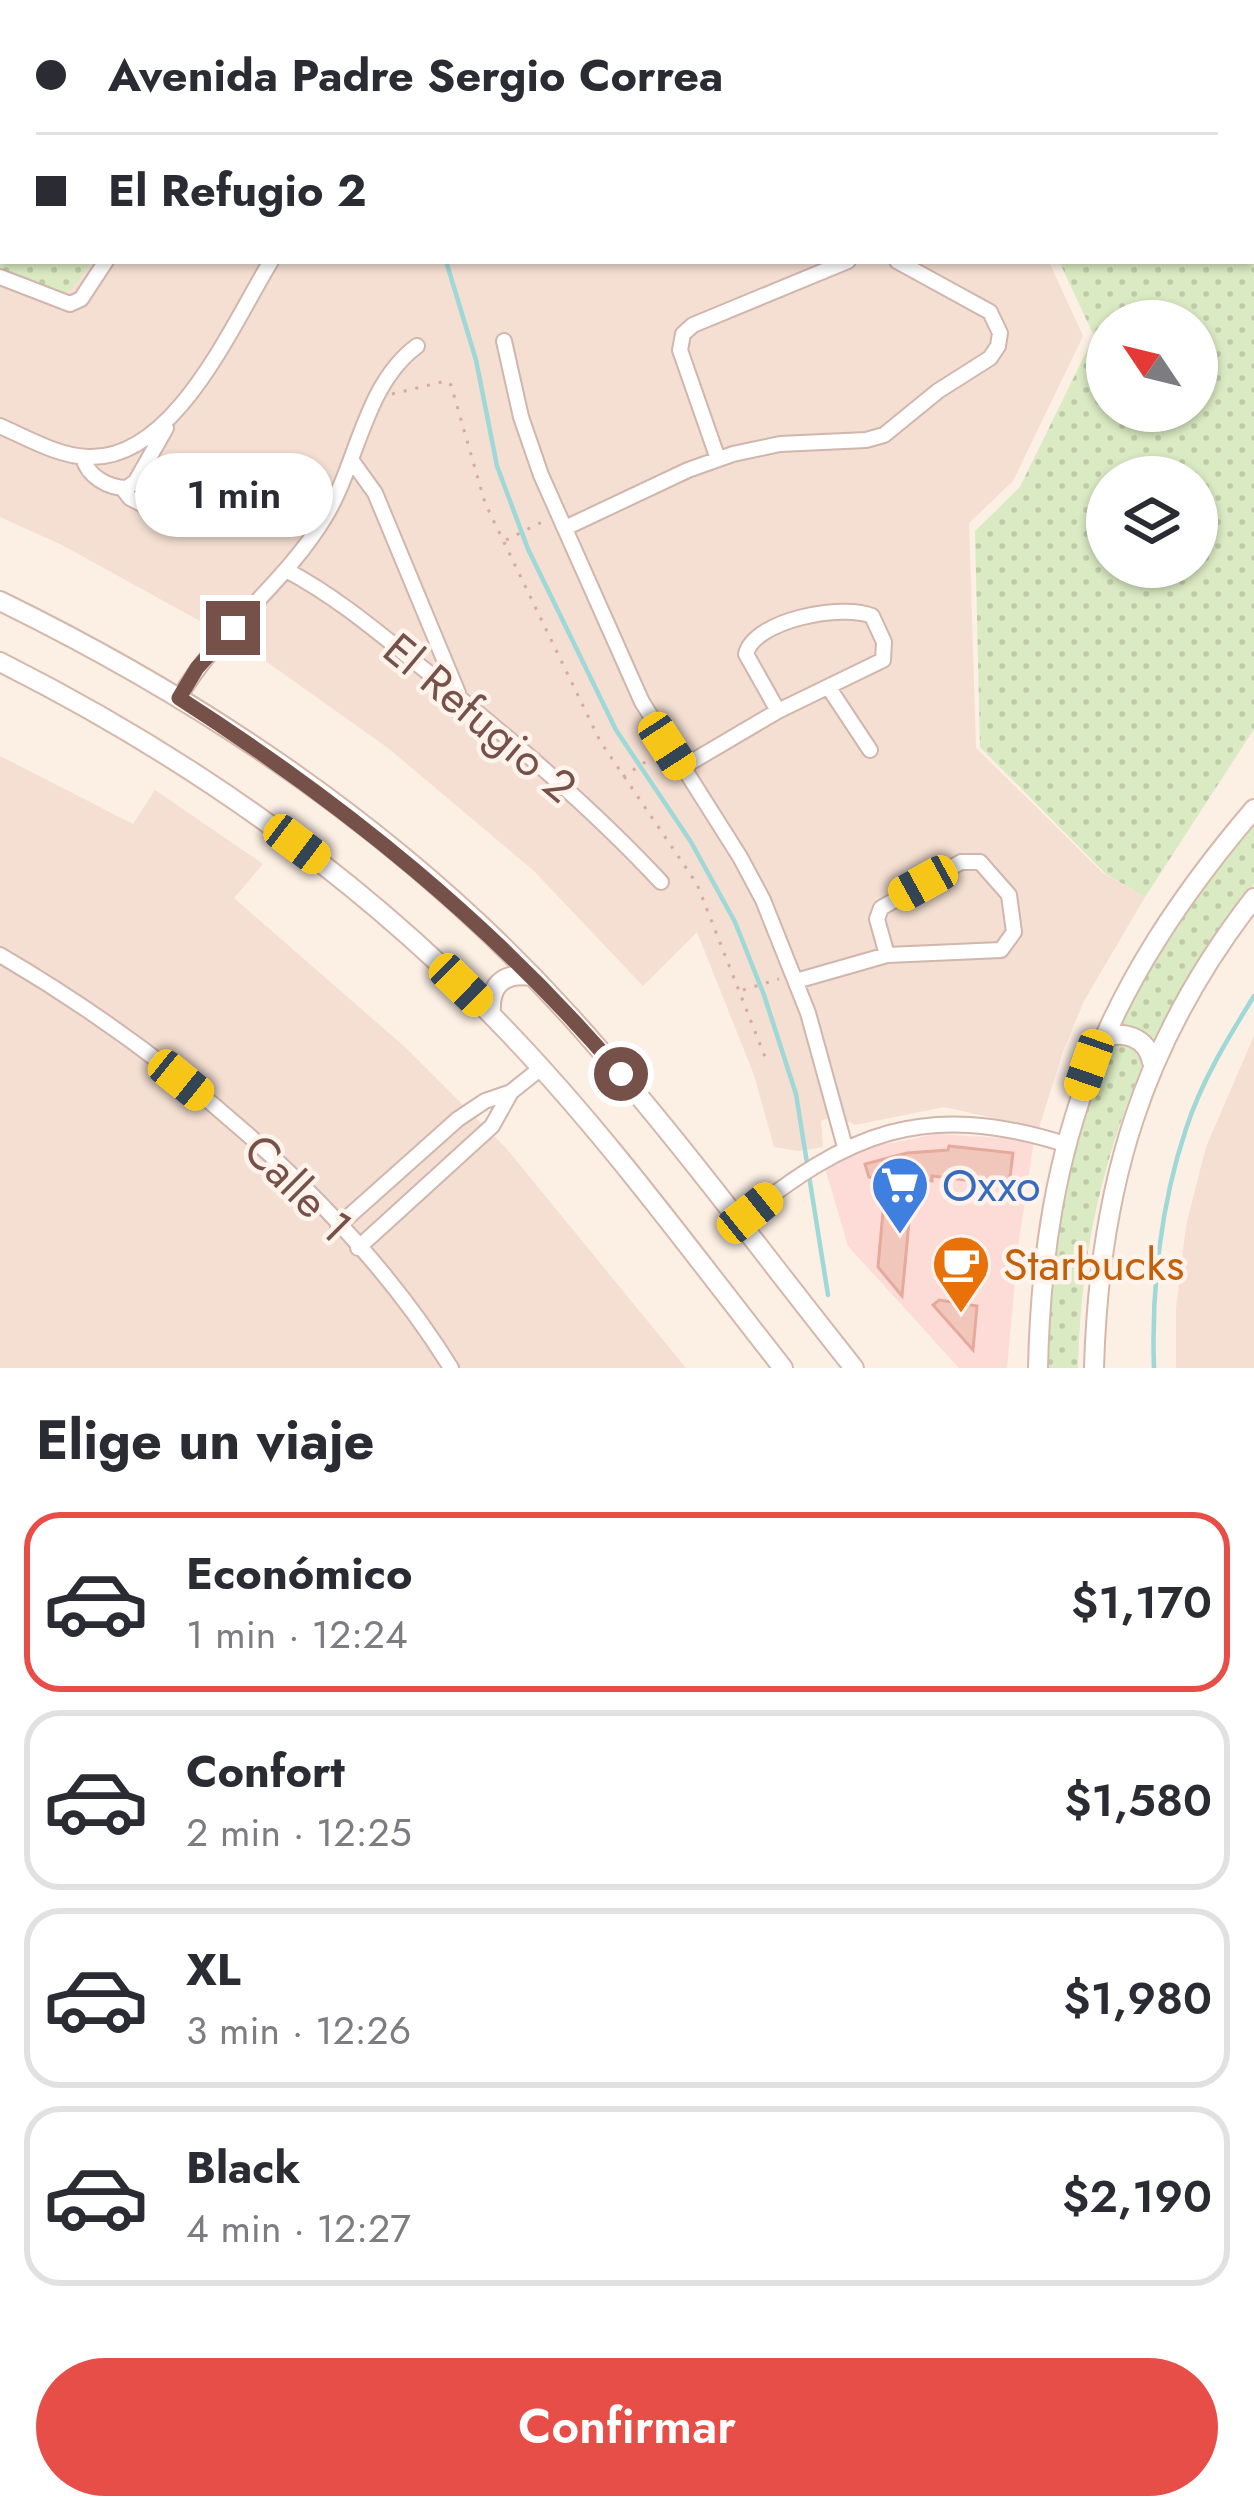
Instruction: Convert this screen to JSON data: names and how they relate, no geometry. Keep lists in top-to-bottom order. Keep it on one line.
{"streets":{"street":["El Refugio 2","Calle 1"]},"places":{"supermarket":["Oxxo"],"cafe":["Starbucks"]},"north":"top left","page":{"banner":["Avenida Padre Sergio Correa","El Refugio 2"],"bubble":"1 min","heading":"Elige un viaje","list":[{"name":"Económico","note":"1 min · 12:24","value":"$1,170"},{"name":"Confort","note":"2 min · 12:25","value":"$1,580"},{"name":"XL","note":"3 min · 12:26","value":"$1,980"},{"name":"Black","note":"4 min · 12:27","value":"$2,190"}],"buttons":"Confirmar"}}
